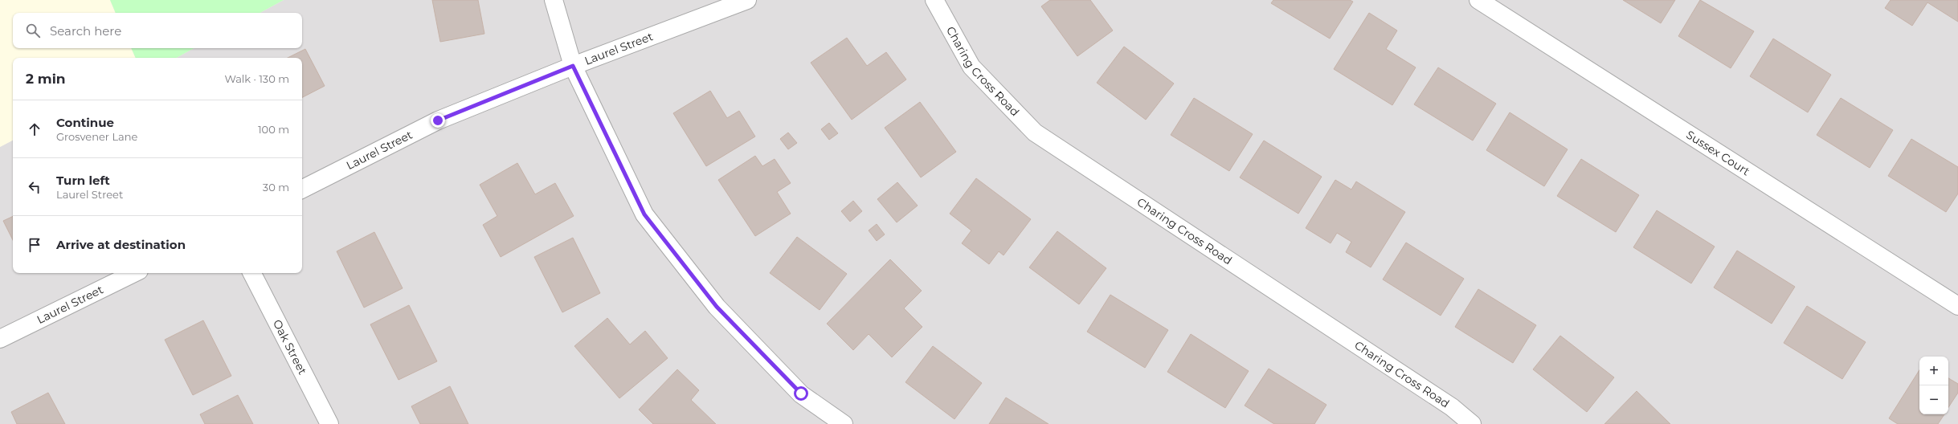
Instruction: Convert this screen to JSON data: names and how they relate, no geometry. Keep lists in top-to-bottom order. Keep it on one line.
{"streets":{"street":["Laurel Street","Charing Cross Road","Sussex Court","Oak Street"]},"page":{"search":"Search here","heading":["2 min","Walk · 130 m"],"list":[["Continue","Grosvener Lane","100 m"],["Turn left","Laurel Street","30 m"],"Arrive at destination"],"map_buttons":["+","−"]}}
